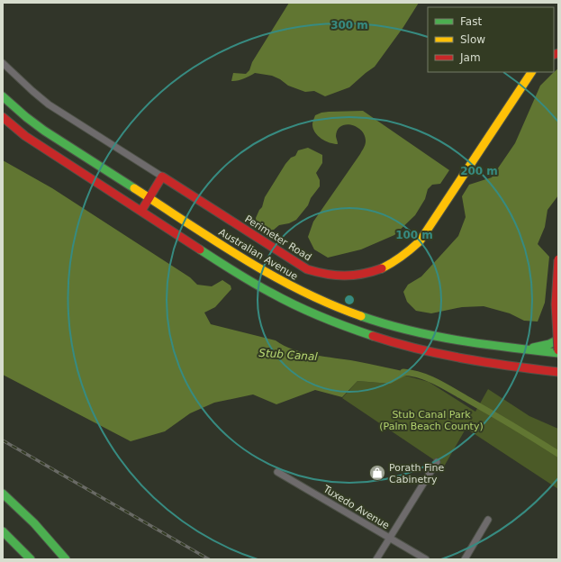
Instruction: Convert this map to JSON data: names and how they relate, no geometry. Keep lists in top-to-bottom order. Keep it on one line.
{"streets":{"main road":["Perimeter Road","Australian Avenue"],"street":["Tuxedo Avenue"]},"water":["Stub Canal"],"parks":["Stub Canal Park (Palm Beach County)"],"places":{"shop":["Porath Fine Cabinetry"]},"legend":["Fast","Slow","Jam"],"rings":["300 m","200 m","100 m"]}
